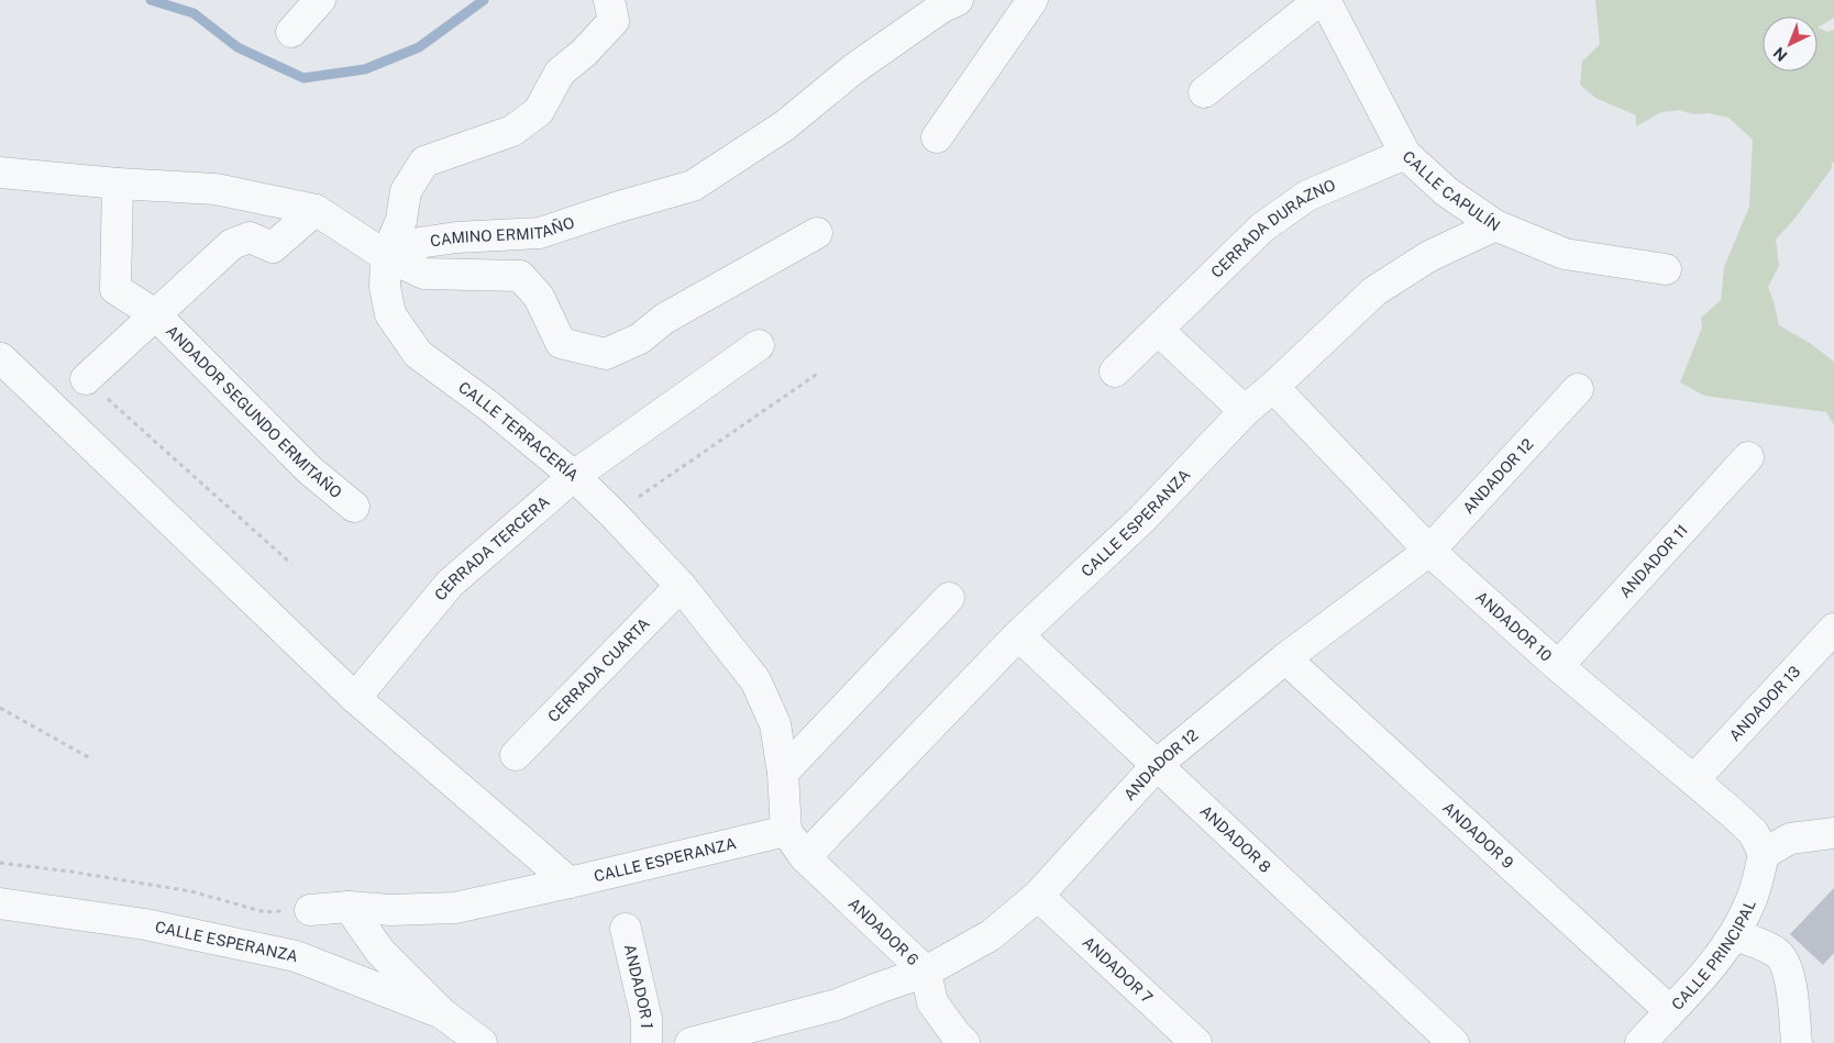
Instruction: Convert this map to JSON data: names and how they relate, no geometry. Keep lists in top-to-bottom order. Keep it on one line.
{"streets":{"street":["CALLE CAPULÍN","CAMINO ERMITAÑO","CERRADA DURAZNO","ANDADOR SEGUNDO ERMITAÑO","CALLE TERRACERÍA","ANDADOR 12","CALLE ESPERANZA","CERRADA TERCERA","ANDADOR 11","ANDADOR 10","CERRADA CUARTA","ANDADOR 13","ANDADOR 9","ANDADOR 8","ANDADOR 6","CALLE PRINCIPAL","ANDADOR 7","ANDADOR 1"]},"crossings":[["CALLE CAPULÍN","CERRADA DURAZNO"],["CALLE CAPULÍN","CALLE ESPERANZA"],["CAMINO ERMITAÑO","CALLE TERRACERÍA"],["CALLE TERRACERÍA","CALLE ESPERANZA"],["CALLE TERRACERÍA","CERRADA TERCERA"],["CALLE TERRACERÍA","CERRADA CUARTA"],["ANDADOR 12","ANDADOR 10"],["ANDADOR 12","ANDADOR 9"],["ANDADOR 12","ANDADOR 8"],["ANDADOR 12","ANDADOR 6"],["ANDADOR 12","ANDADOR 7"],["CALLE ESPERANZA","ANDADOR 10"],["CALLE ESPERANZA","ANDADOR 8"],["CALLE ESPERANZA","ANDADOR 6"],["ANDADOR 11","ANDADOR 10"],["ANDADOR 10","ANDADOR 13"],["ANDADOR 10","CALLE PRINCIPAL"],["ANDADOR 9","CALLE PRINCIPAL"]],"north":"bottom left"}
